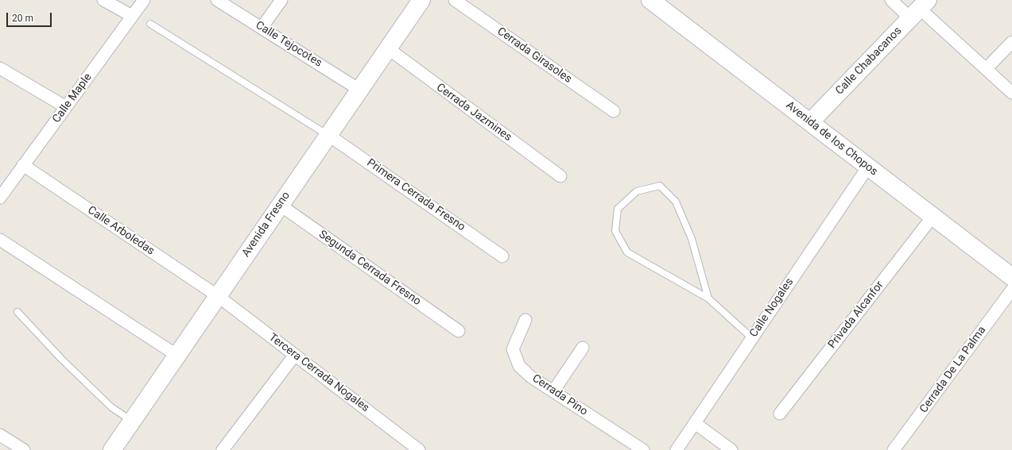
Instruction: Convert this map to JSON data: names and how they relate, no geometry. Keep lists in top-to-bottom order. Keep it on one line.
{"streets":{"street":["Calle Tejocotes","Cerrada Girasoles","Calle Chabacanos","Calle Maple","Cerrada Jazmines","Avenida de los Chopos","Primera Cerrada Fresno","Avenida Fresno","Calle Arboledas","Segunda Cerrada Fresno","Calle Nogales","Privada Alcanfor","Cerrada De La Palma","Tercera Cerrada Nogales","Cerrada Pino"]},"crossings":[["Calle Tejocotes","Avenida Fresno"],["Calle Chabacanos","Avenida de los Chopos"],["Calle Maple","Calle Arboledas"],["Cerrada Jazmines","Avenida Fresno"],["Avenida de los Chopos","Calle Nogales"],["Avenida de los Chopos","Privada Alcanfor"],["Primera Cerrada Fresno","Avenida Fresno"],["Avenida Fresno","Calle Arboledas"],["Avenida Fresno","Segunda Cerrada Fresno"],["Avenida Fresno","Tercera Cerrada Nogales"],["Calle Arboledas","Tercera Cerrada Nogales"]],"scale_bar":"20 m"}
